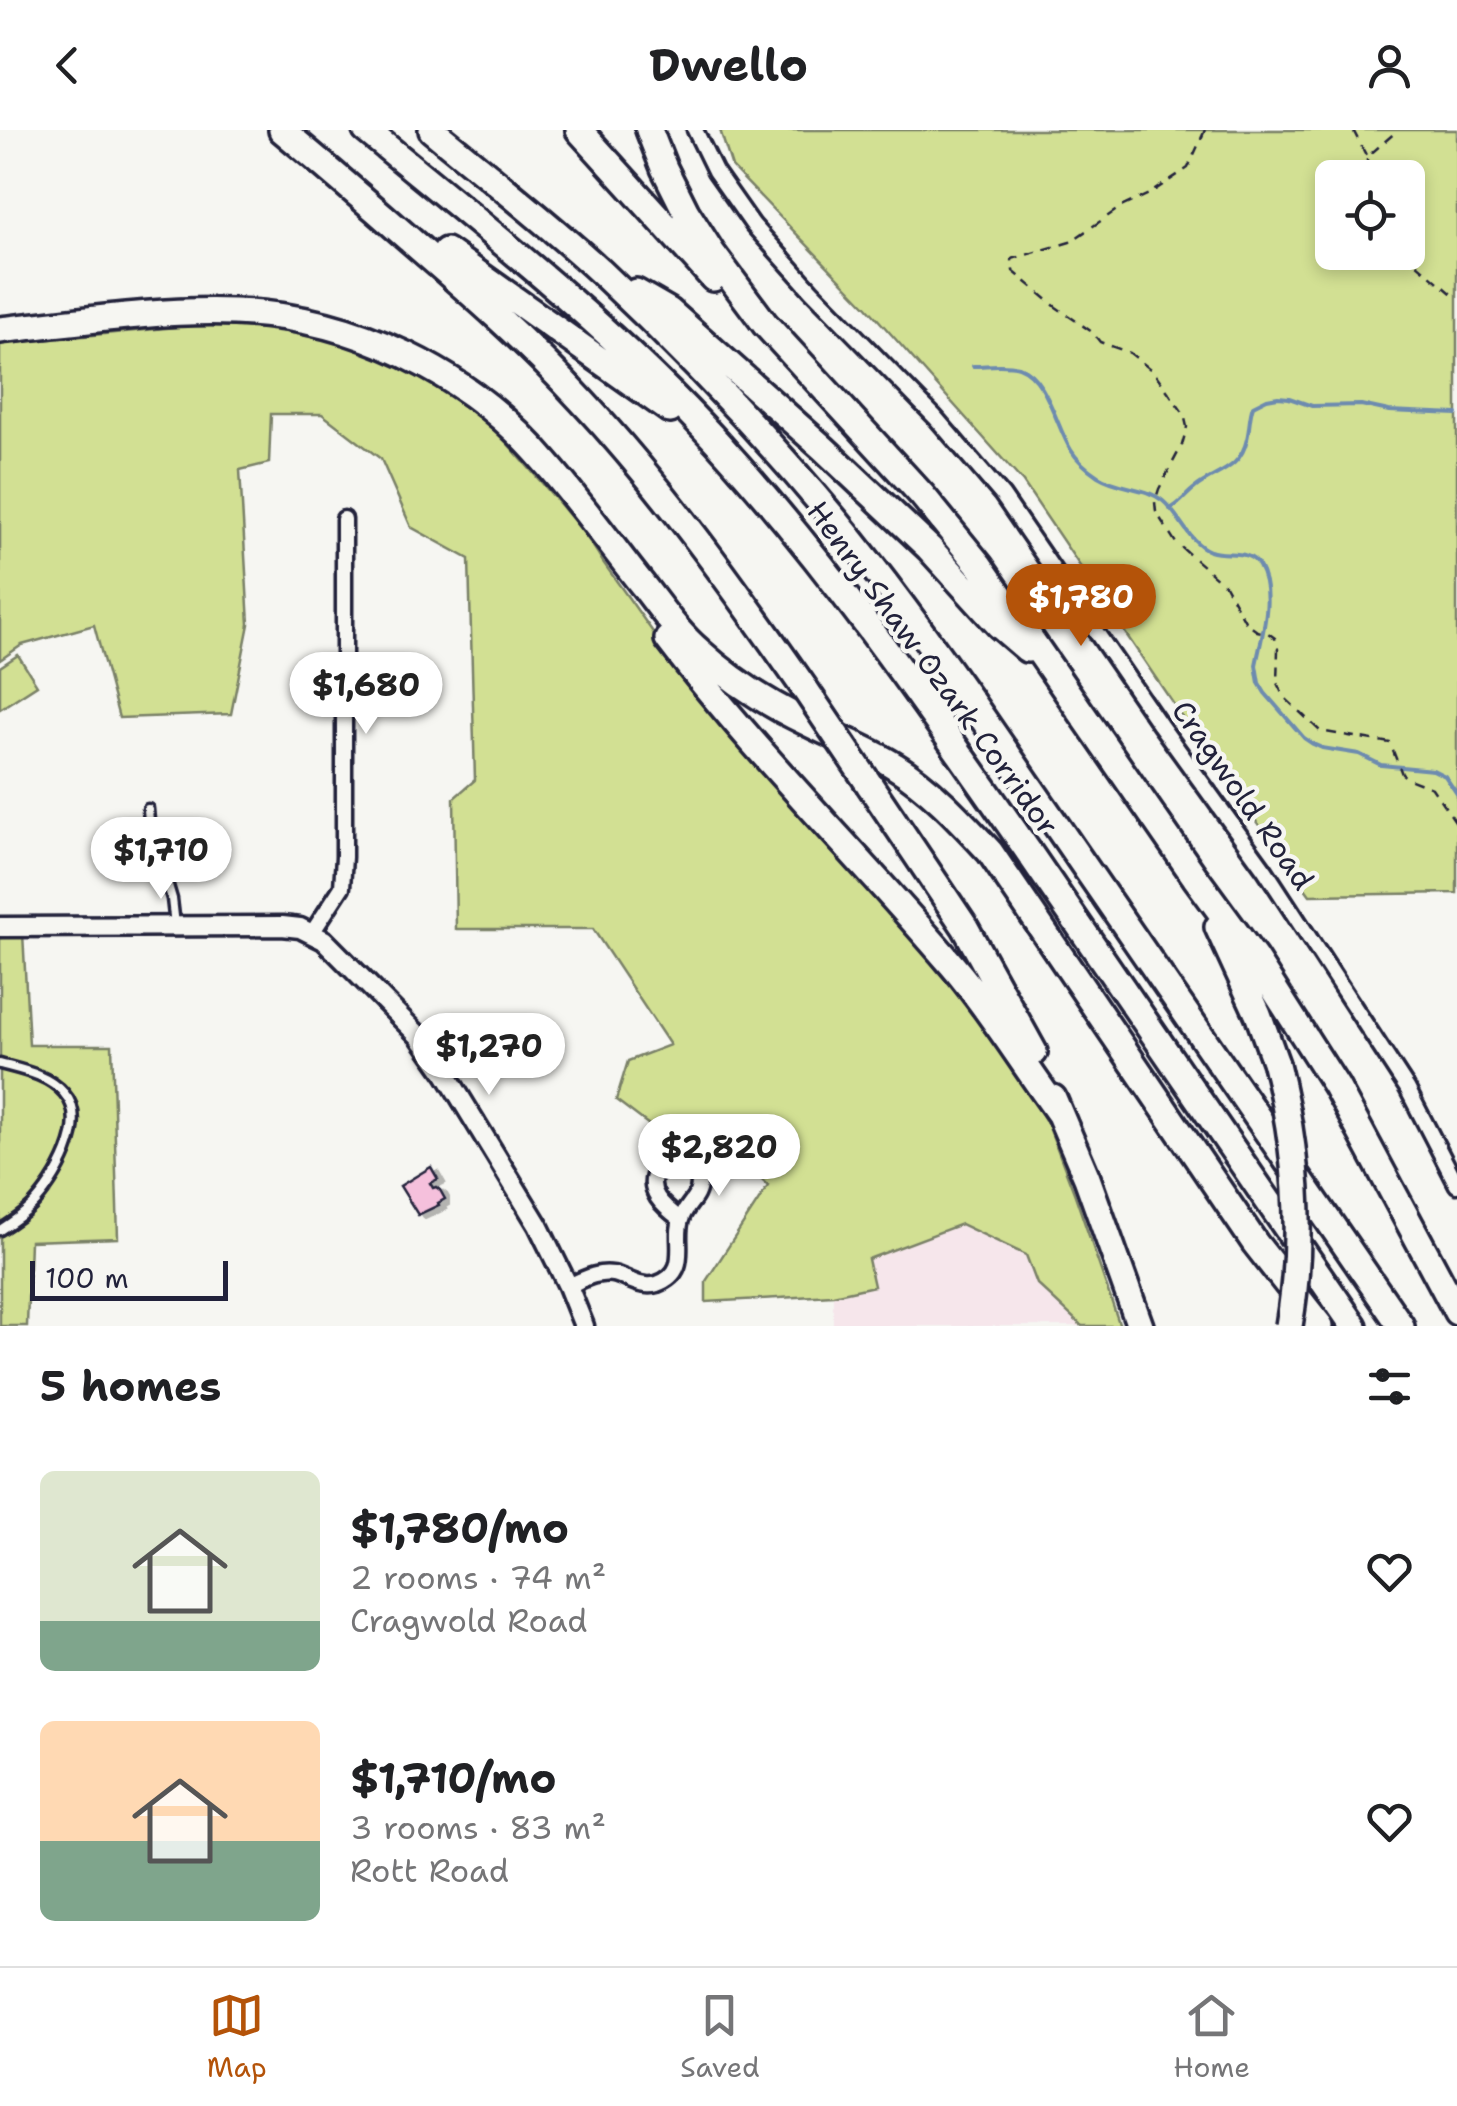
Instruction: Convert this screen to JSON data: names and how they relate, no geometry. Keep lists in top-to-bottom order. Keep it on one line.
{"streets":{"highway":["Henry Shaw Ozark Corridor"],"street":["Cragwold Road"]},"scale_bar":"100 m","page":{"header":"Dwello","price":["$1,780","$1,680","$1,710","$1,270","$2,820"],"scale":"100 m","heading":"5 homes","list":[{"name":"$1,780/mo","note":"2 rooms · 74 m² · Cragwold Road"},{"name":"$1,710/mo","note":"3 rooms · 83 m² · Rott Road"}],"tabs":["Map","Saved","Home"]}}
